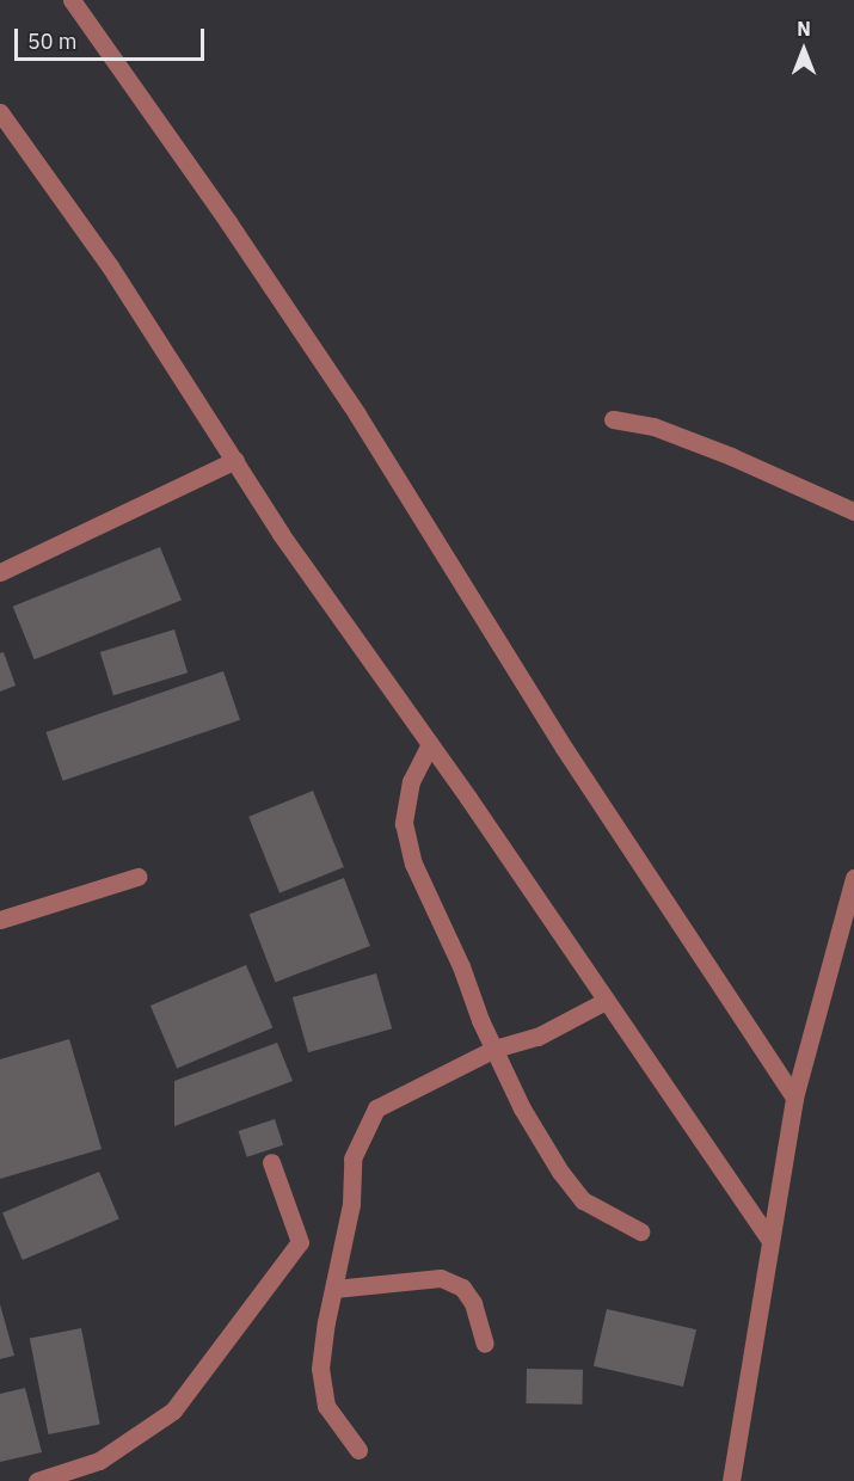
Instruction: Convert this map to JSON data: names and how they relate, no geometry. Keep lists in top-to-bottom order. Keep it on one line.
{"scale_bar":"50 m","north":"top"}
